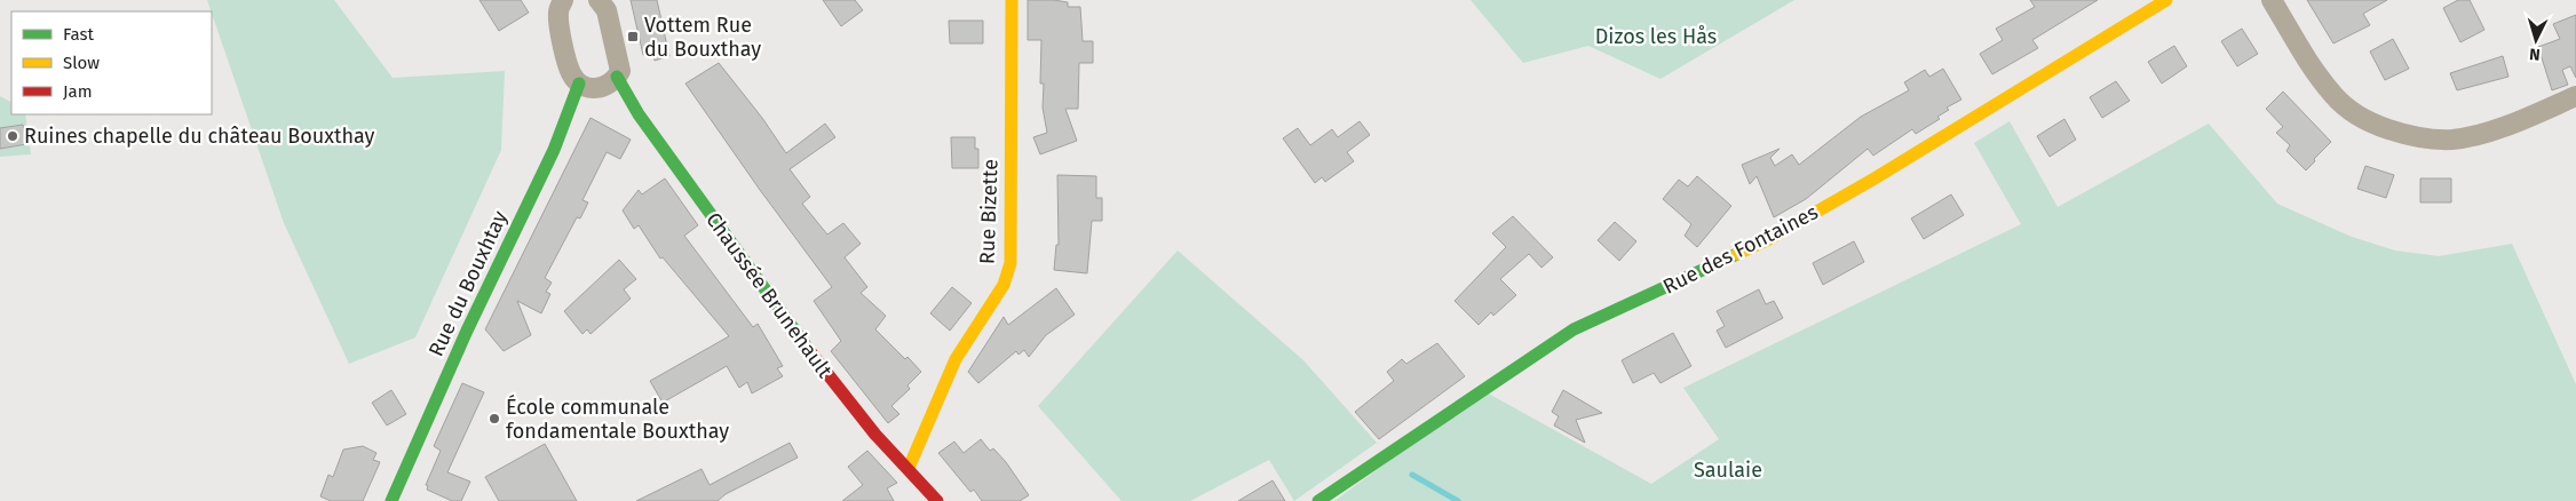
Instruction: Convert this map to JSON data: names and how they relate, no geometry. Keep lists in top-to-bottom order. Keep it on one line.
{"streets":{"street":["Rue Bizette","Rue des Fontaines","Rue du Bouxhtay","Chaussée Brunehault"]},"crossings":[["Rue Bizette","Chaussée Brunehault"]],"parks":["Dizos les Hås","Saulaie"],"places":{"transit":["Vottem Rue du Bouxthay"],"other":["Ruines chapelle du château Bouxthay","École communale fondamentale Bouxthay"]},"legend":["Fast","Slow","Jam"],"north":"bottom"}
